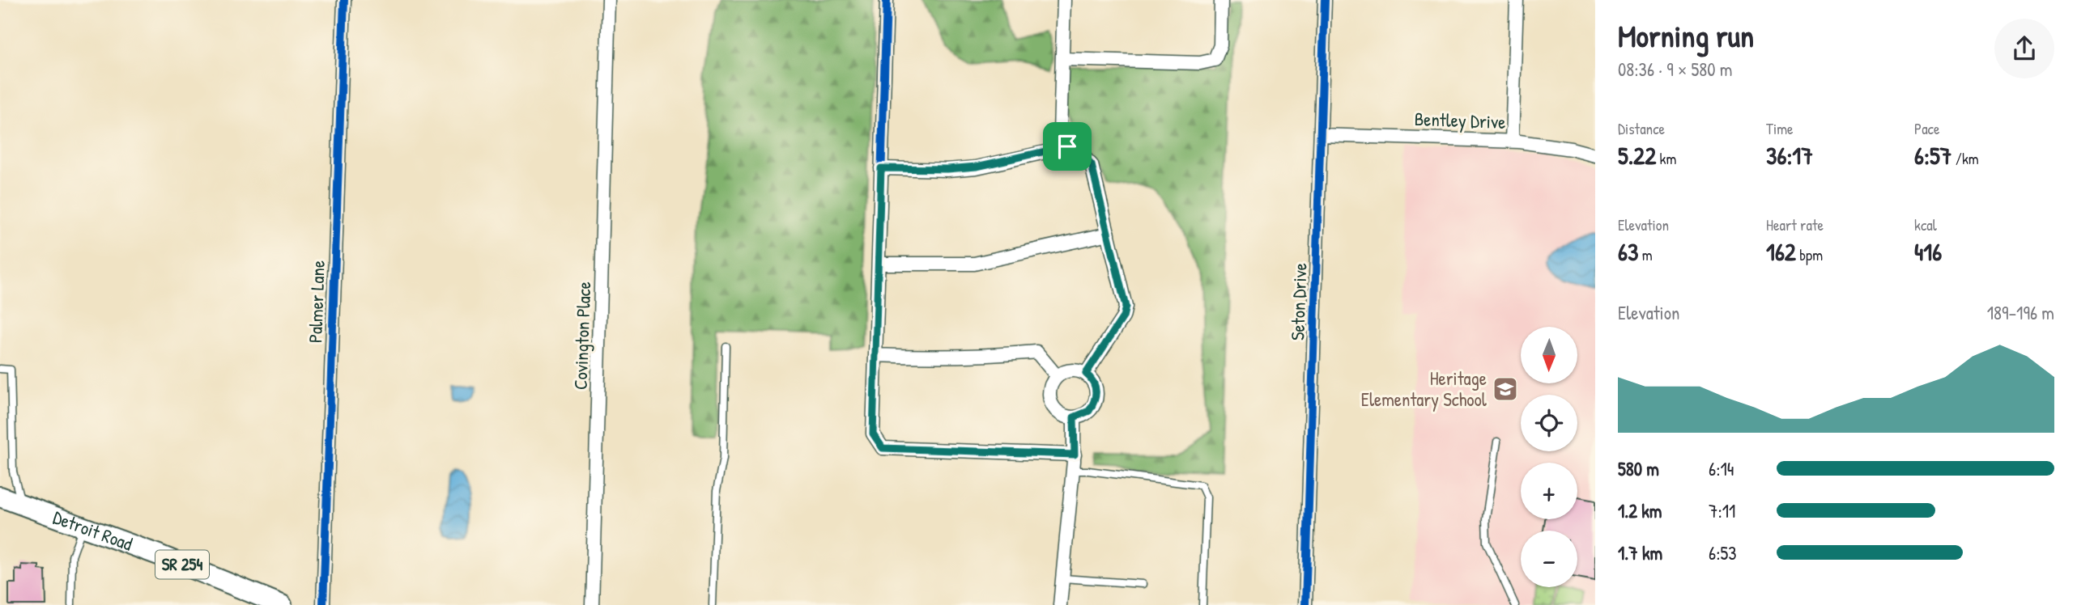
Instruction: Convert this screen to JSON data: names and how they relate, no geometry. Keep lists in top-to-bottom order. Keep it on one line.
{"streets":{"main road":["Detroit Road","SR 254"],"street":["Bentley Drive","Palmer Lane","Seton Drive","Covington Place"]},"crossings":[["Bentley Drive","Seton Drive"]],"places":{"school or university":["Heritage Elementary School"]},"north":"bottom","page":{"heading":["Morning run","08:36 · 9 × 580 m"],"stats":[["Distance","5.22 km"],["Time","36:17"],["Pace","6:57 /km"],["Elevation","63 m"],["Heart rate","162 bpm"],["kcal","416"]],"chart":["Elevation","189–196 m"],"map_buttons":["+","−"],"list":[{"name":"580 m","note":"6:14"},{"name":"1.2 km","note":"7:11"},{"name":"1.7 km","note":"6:53"}]}}
